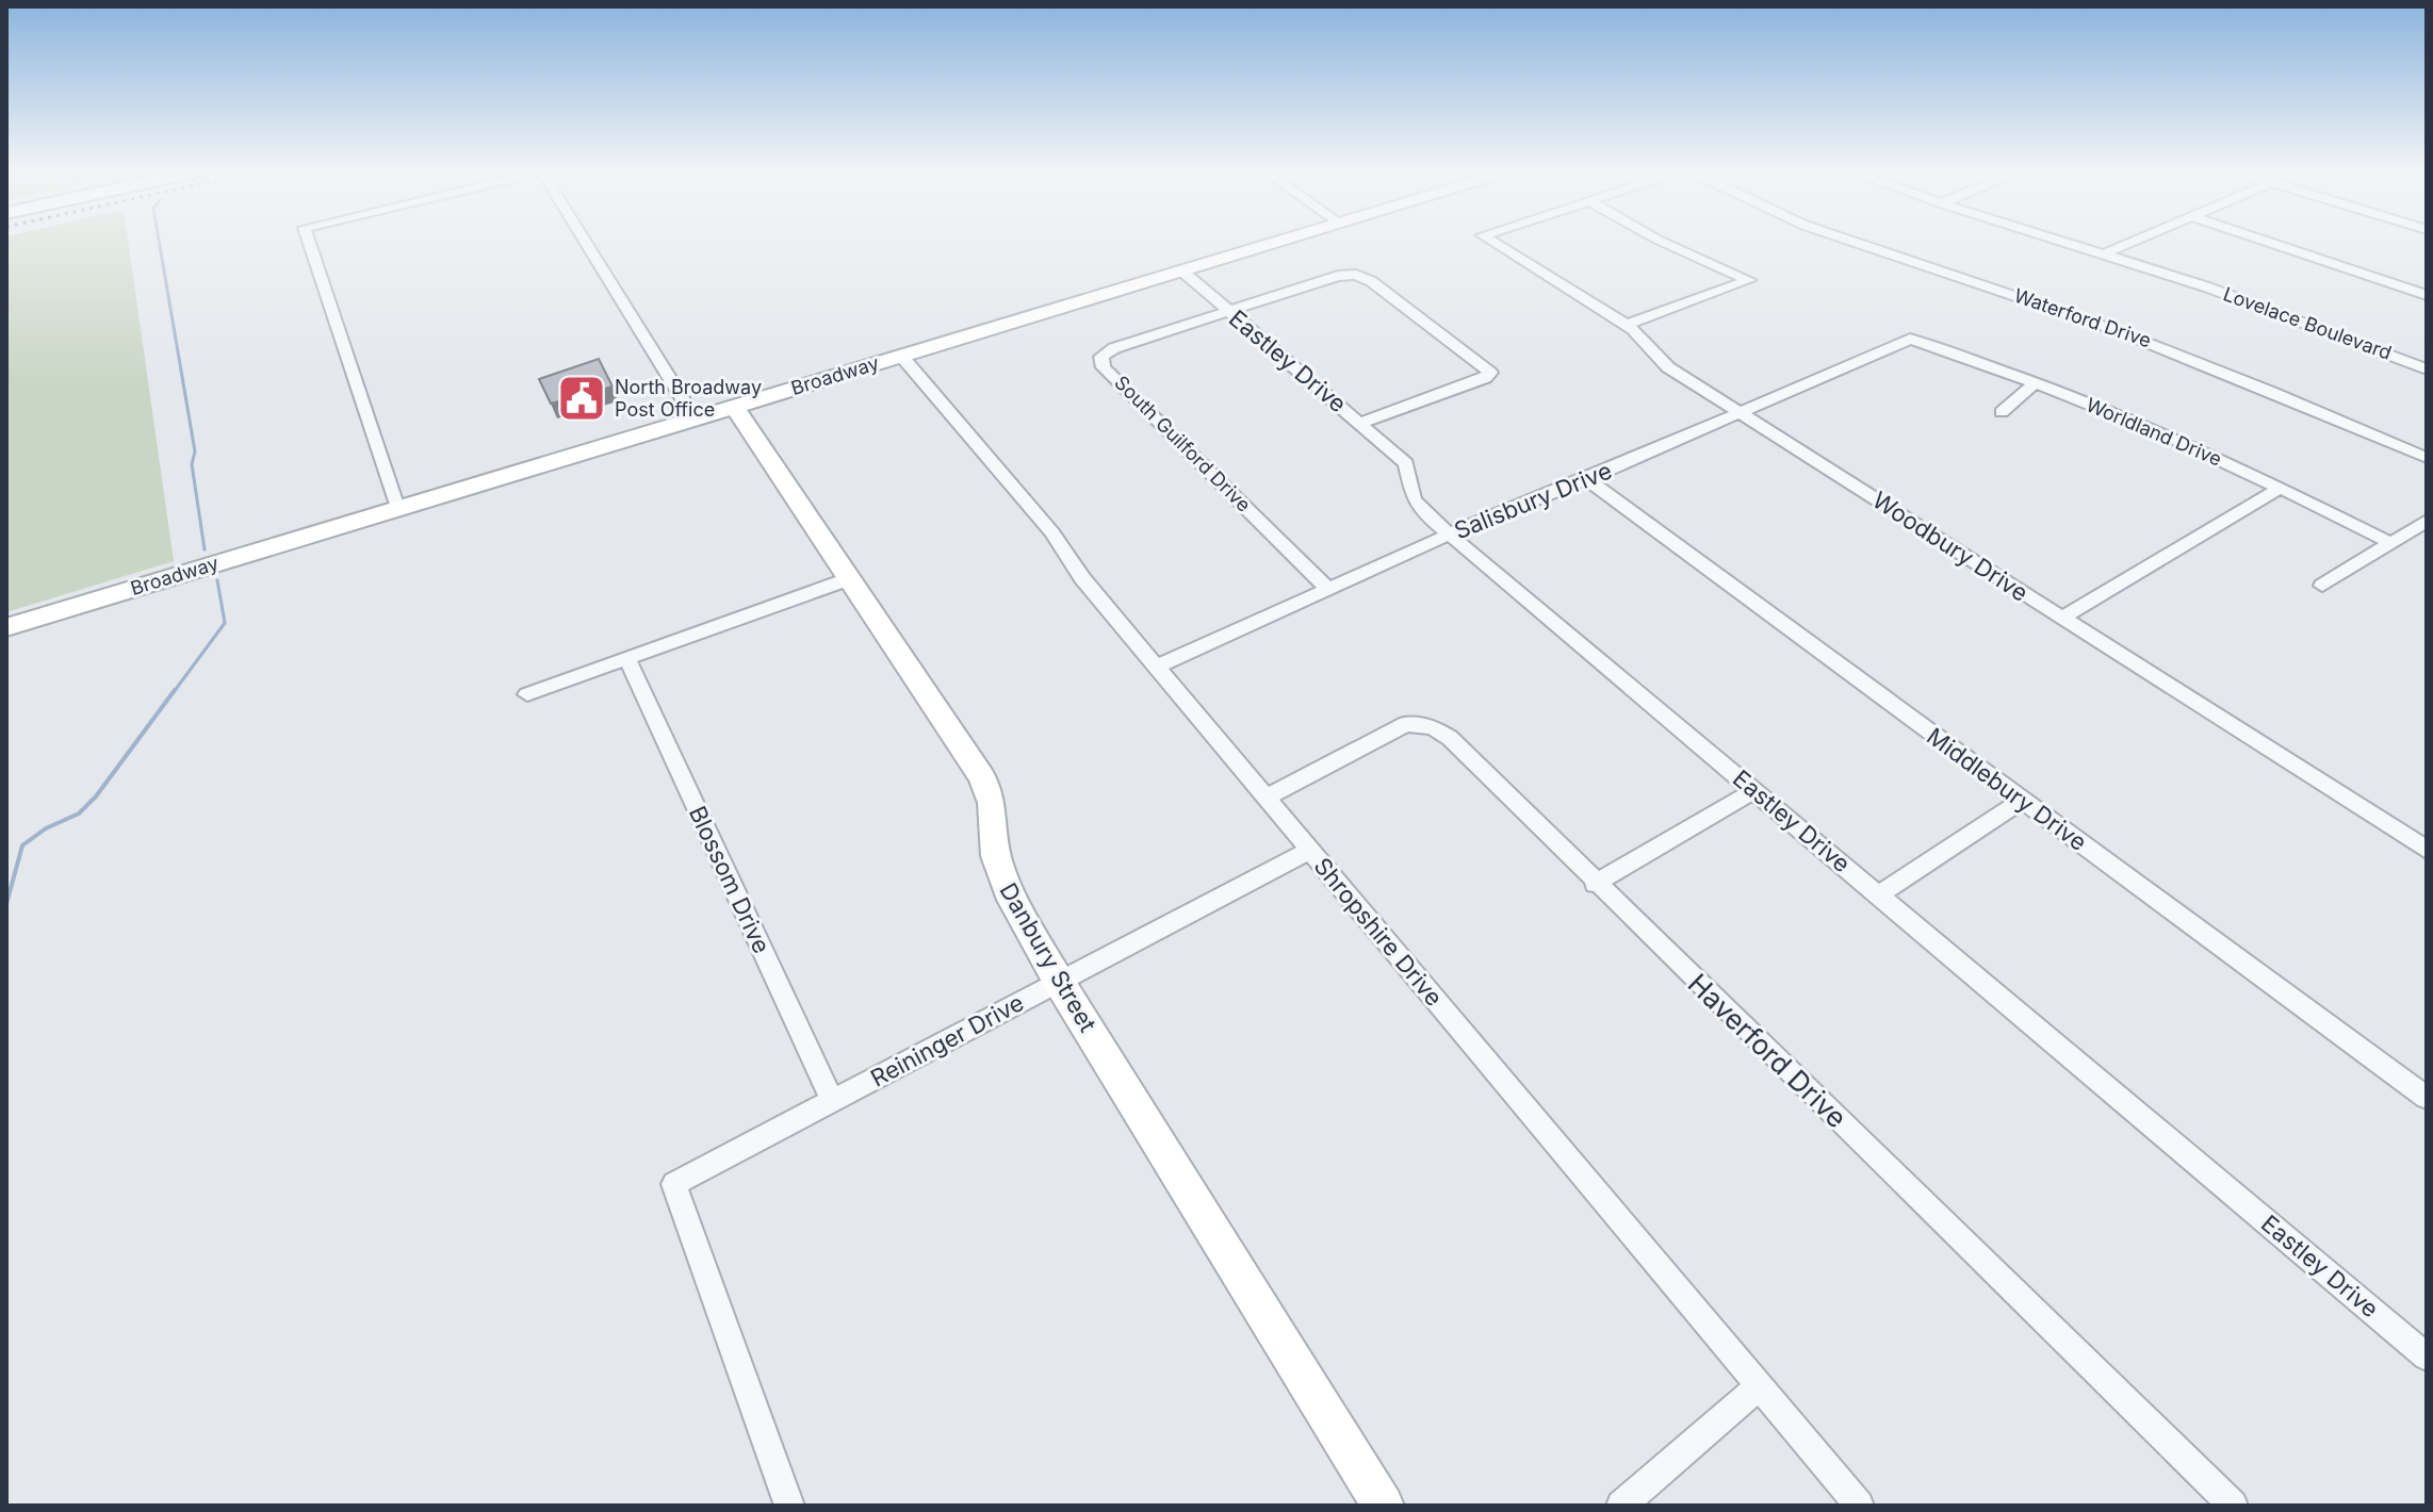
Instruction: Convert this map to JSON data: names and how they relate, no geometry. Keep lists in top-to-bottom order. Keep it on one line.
{"streets":{"main road":["Broadway","Danbury Street"],"street":["Waterford Drive","Lovelace Boulevard","Eastley Drive","Worldland Drive","South Guilford Drive","Salisbury Drive","Woodbury Drive","Middlebury Drive","Blossom Drive","Shropshire Drive","Reininger Drive","Haverford Drive"]},"crossings":[["Eastley Drive","Broadway"],["Eastley Drive","South Guilford Drive"],["Eastley Drive","Salisbury Drive"],["Broadway","Shropshire Drive"],["Broadway","Danbury Street"],["Worldland Drive","Salisbury Drive"],["South Guilford Drive","Salisbury Drive"],["Salisbury Drive","Woodbury Drive"],["Salisbury Drive","Middlebury Drive"],["Salisbury Drive","Shropshire Drive"],["Blossom Drive","Reininger Drive"],["Shropshire Drive","Reininger Drive"],["Shropshire Drive","Haverford Drive"],["Danbury Street","Reininger Drive"]],"places":{"public building":["North Broadway Post Office"]}}
